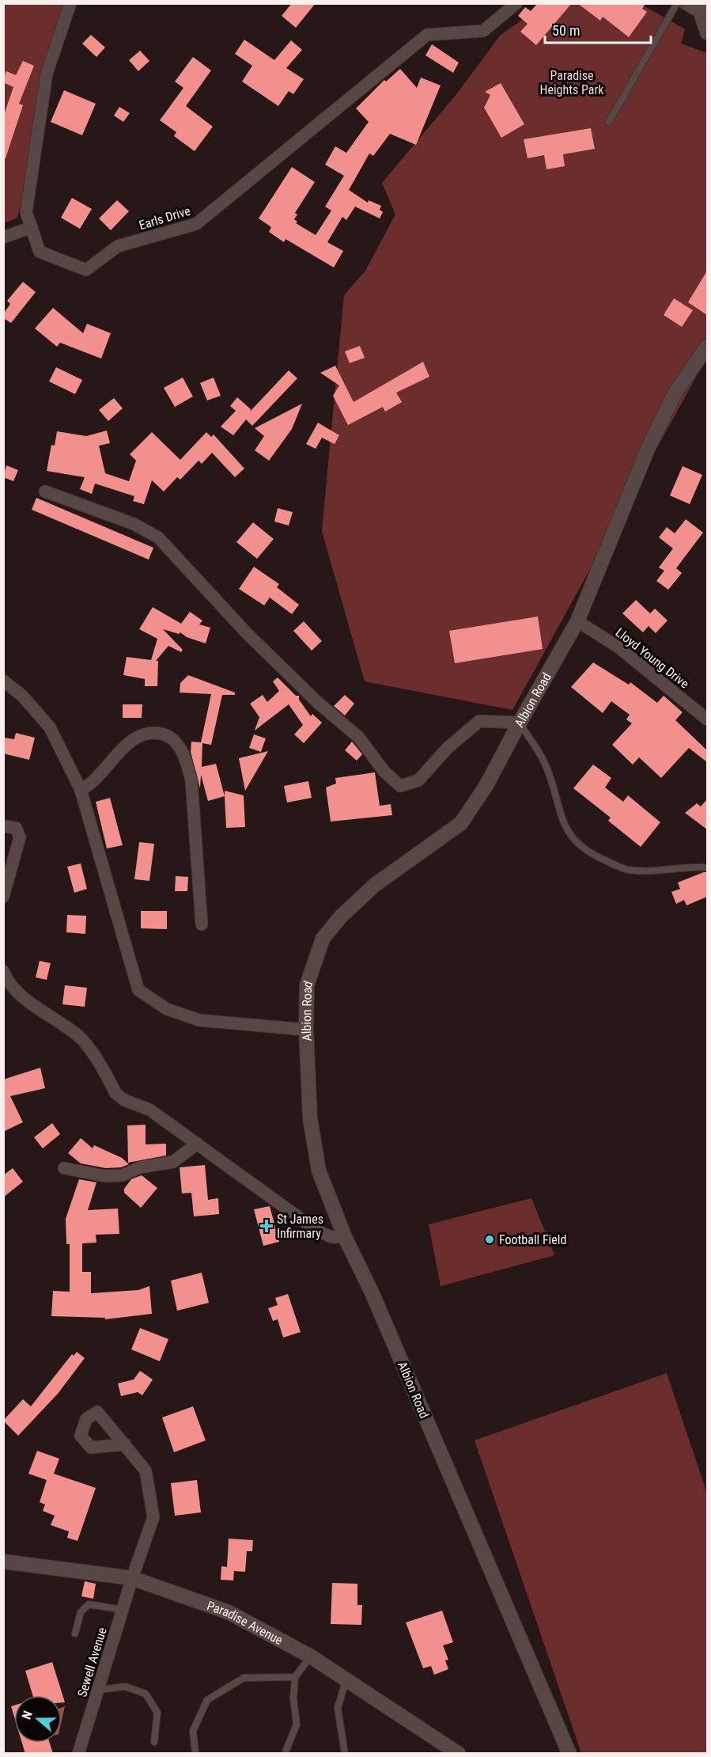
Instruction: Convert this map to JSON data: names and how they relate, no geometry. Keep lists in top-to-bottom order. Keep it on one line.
{"streets":{"street":["Earls Drive","Lloyd Young Drive","Albion Road","Paradise Avenue","Sewell Avenue"]},"crossings":[["Lloyd Young Drive","Albion Road"],["Paradise Avenue","Sewell Avenue"]],"parks":["Paradise Heights Park"],"places":{"health":["St James Infirmary"],"other":["Football Field"]},"scale_bar":"50 m","north":"left"}
